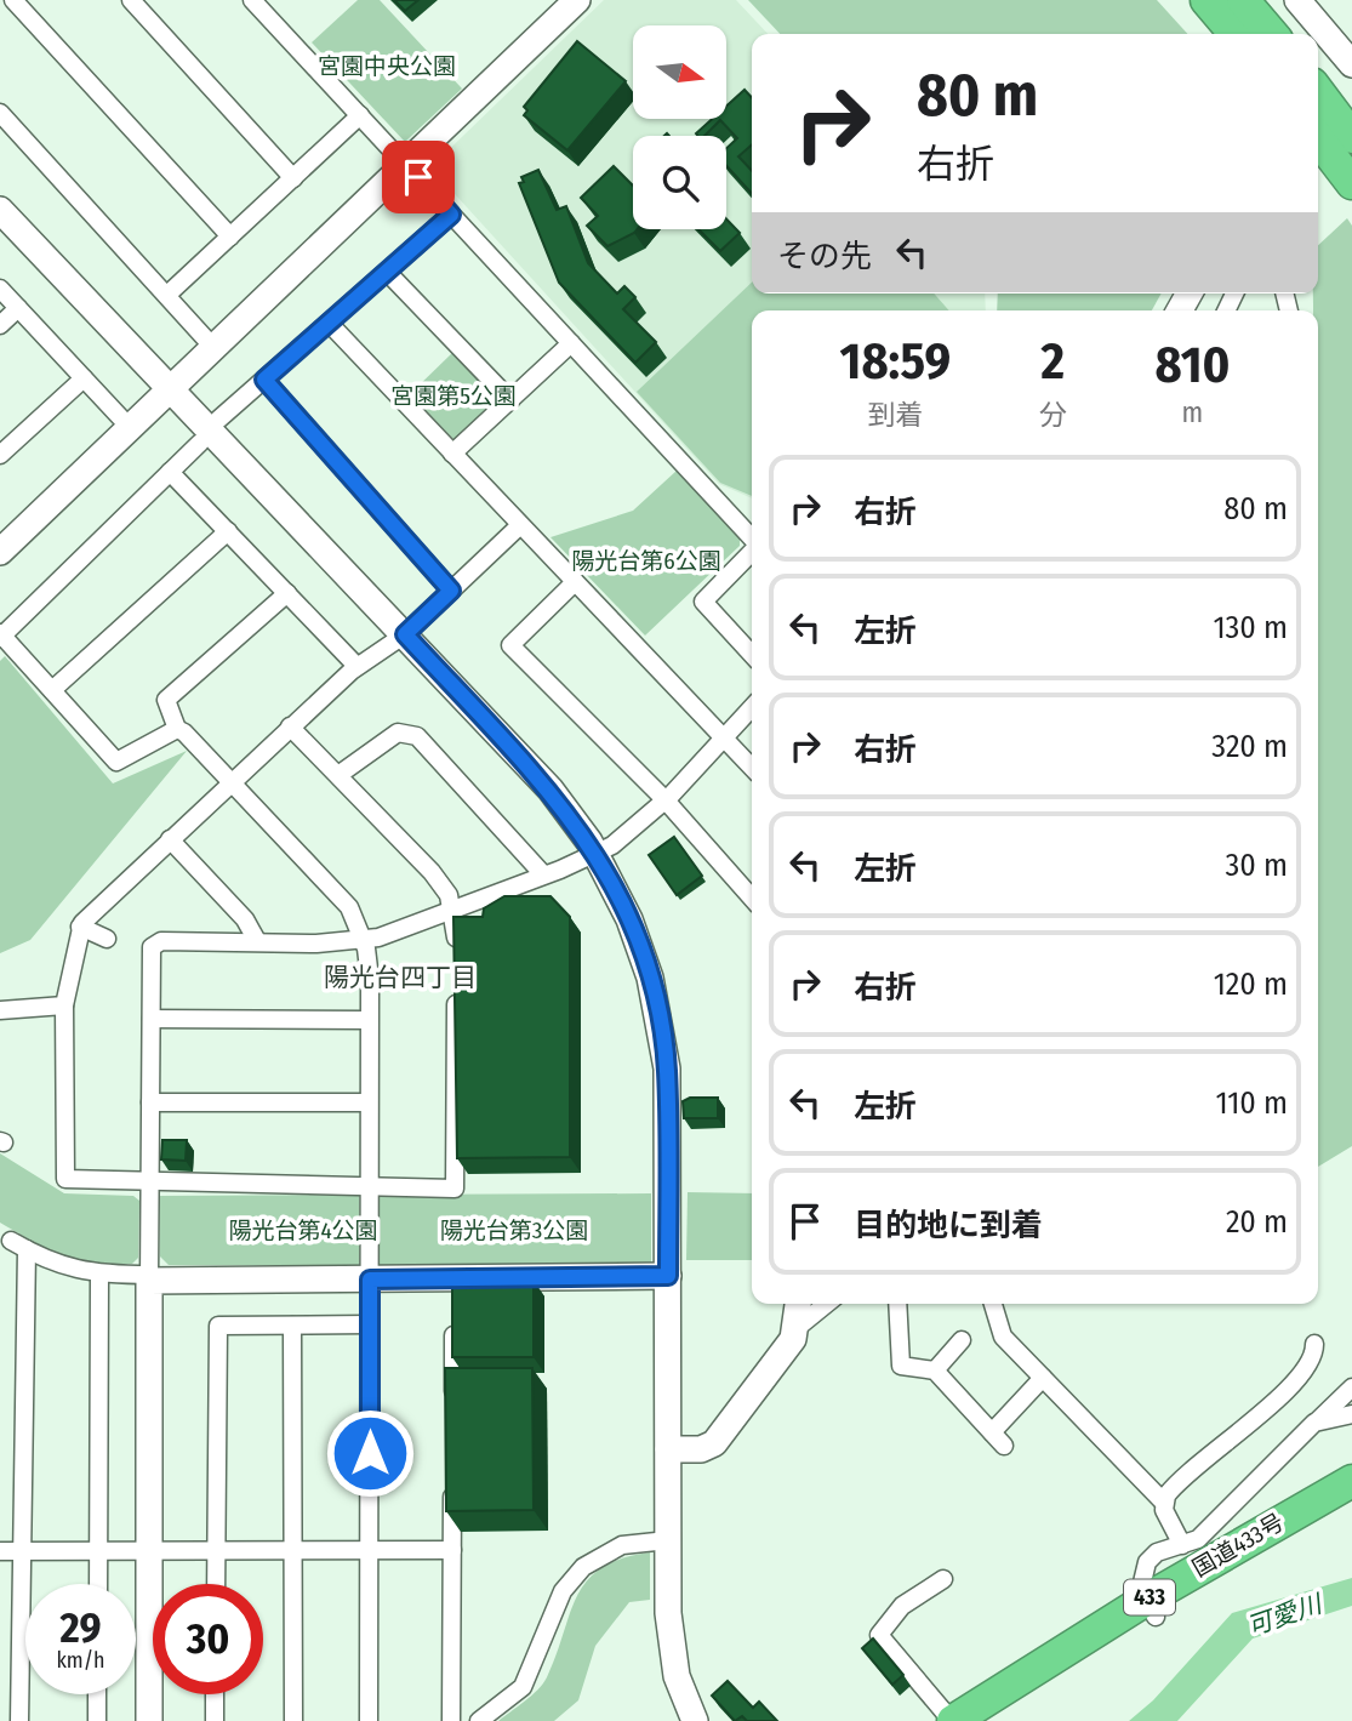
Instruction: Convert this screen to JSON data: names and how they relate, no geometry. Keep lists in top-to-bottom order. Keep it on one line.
{"streets":{"highway":["国道433号","433"]},"districts":["陽光台四丁目"],"water":["可愛川"],"parks":["宮園中央公園","宮園第5公園","陽光台第6公園","陽光台第4公園","陽光台第3公園"],"north":"right","page":{"turn":["80 m","右折"],"then":"その先","eta":["18:59","到着","2","分","810","m"],"list":[{"name":"右折","value":"80 m"},{"name":"左折","value":"130 m"},{"name":"右折","value":"320 m"},{"name":"左折","value":"30 m"},{"name":"右折","value":"120 m"},{"name":"左折","value":"110 m"},{"name":"目的地に到着","value":"20 m"}],"speed":"29 km/h","limit":"30"}}
